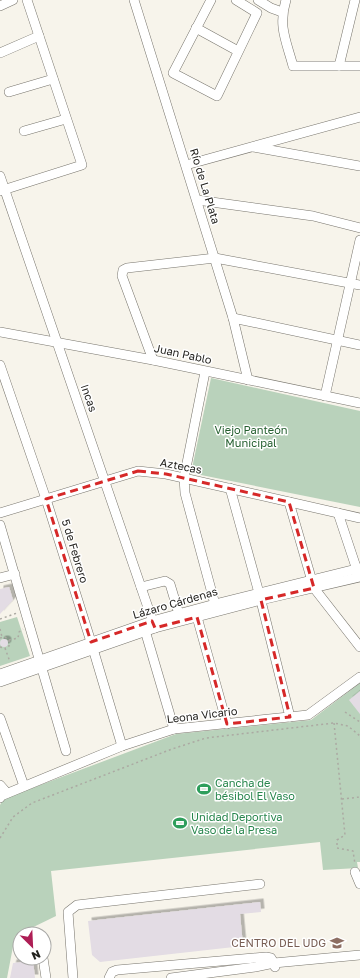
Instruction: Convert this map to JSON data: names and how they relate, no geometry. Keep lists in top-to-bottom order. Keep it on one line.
{"streets":{"street":["Río de La Plata","Juan Pablo","Incas","Aztecas","5 de Febrero","Lázaro Cárdenas","Leona Vicario"]},"crossings":[["Río de La Plata","Juan Pablo"],["Juan Pablo","Incas"],["Incas","Aztecas"],["Incas","Lázaro Cárdenas"],["Aztecas","5 de Febrero"],["5 de Febrero","Lázaro Cárdenas"],["5 de Febrero","Leona Vicario"]],"parks":["Viejo Panteón Municipal"],"places":{"sports":["Cancha de bésibol El Vaso","Unidad Deportiva Vaso de la Presa"],"school or university":["CENTRO DEL UDG"]},"north":"bottom right"}
